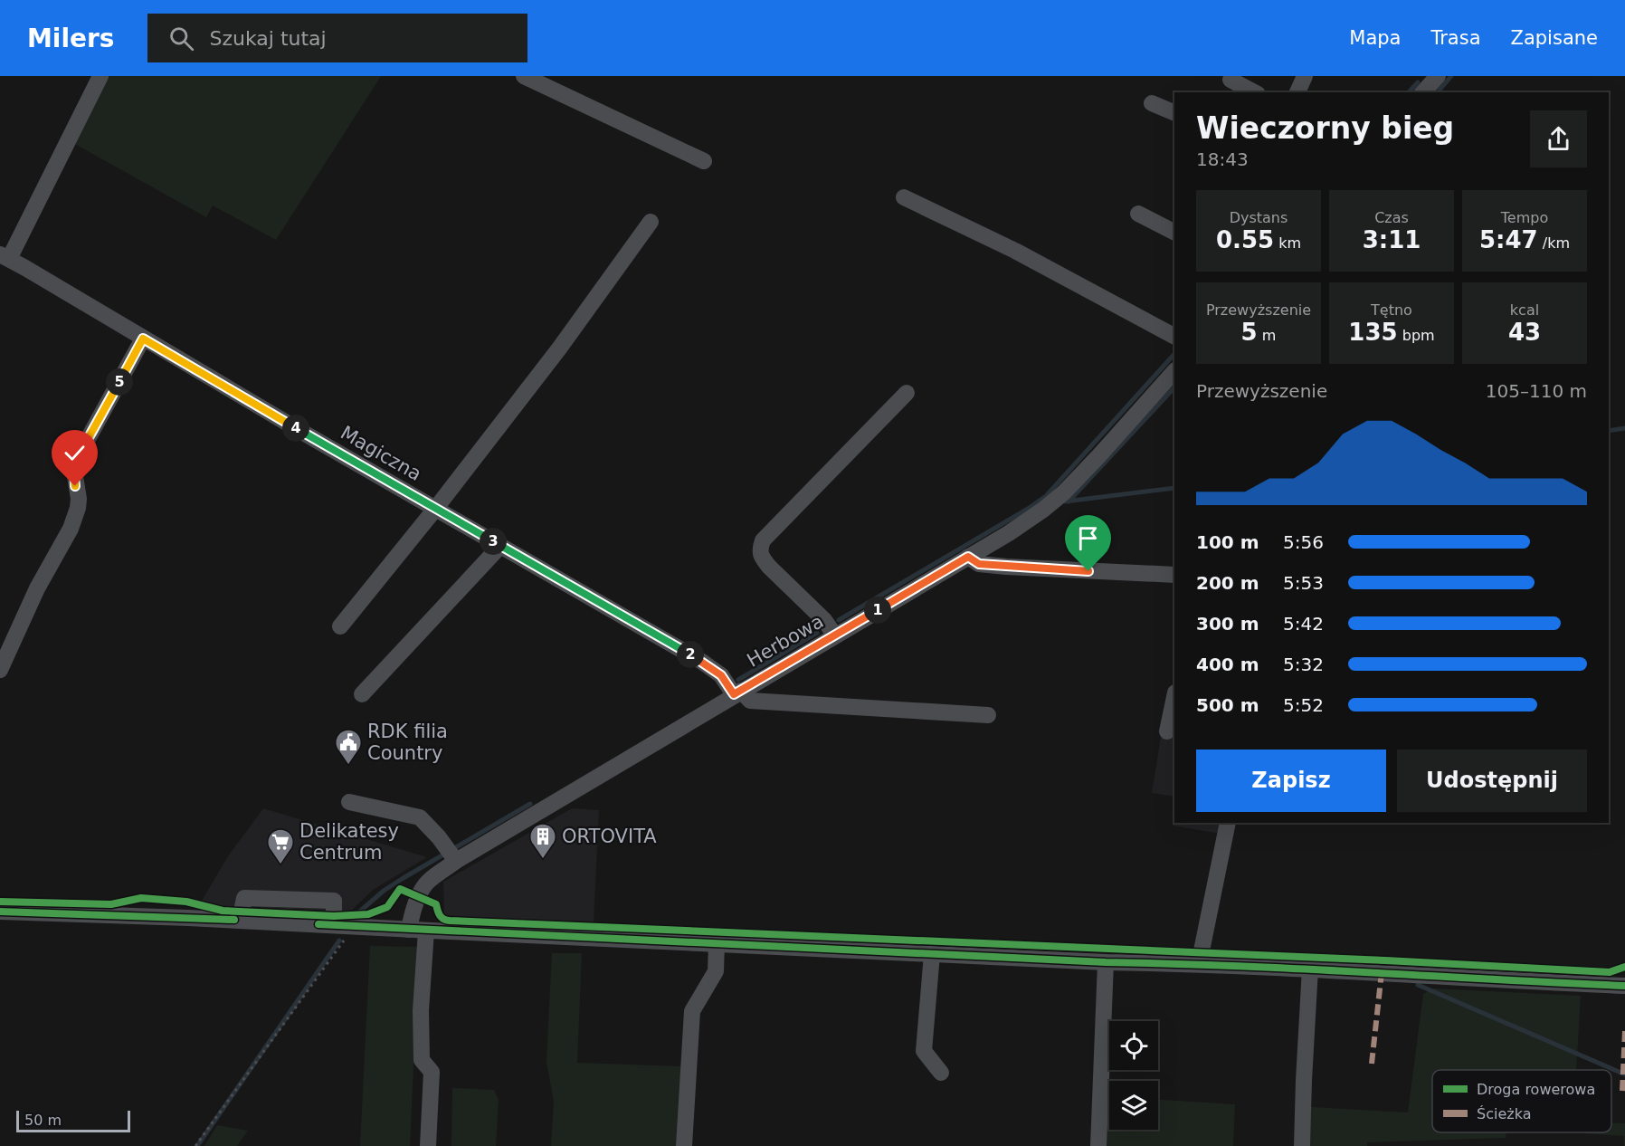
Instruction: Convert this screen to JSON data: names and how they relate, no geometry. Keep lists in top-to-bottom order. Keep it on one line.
{"streets":{"street":["Magiczna","Herbowa"]},"crossings":[["Magiczna","Herbowa"]],"places":{"public building":["RDK filia Country"],"building":["ORTOVITA"],"supermarket":["Delikatesy Centrum"]},"legend":["Droga rowerowa","Ścieżka"],"scale_bar":"50 m","page":{"header":"Milers","search":"Szukaj tutaj","nav":["Mapa","Trasa","Zapisane"],"heading":["Wieczorny bieg","18:43"],"stats":[["Dystans","0.55 km"],["Czas","3:11"],["Tempo","5:47 /km"],["Przewyższenie","5 m"],["Tętno","135 bpm"],["kcal","43"]],"pins":["5","4","3","1","2"],"chart":["Przewyższenie","105–110 m"],"list":[{"name":"100 m","note":"5:56"},{"name":"200 m","note":"5:53"},{"name":"300 m","note":"5:42"},{"name":"400 m","note":"5:32"},{"name":"500 m","note":"5:52"}],"buttons":["Zapisz","Udostępnij"],"scale":"50 m"}}
